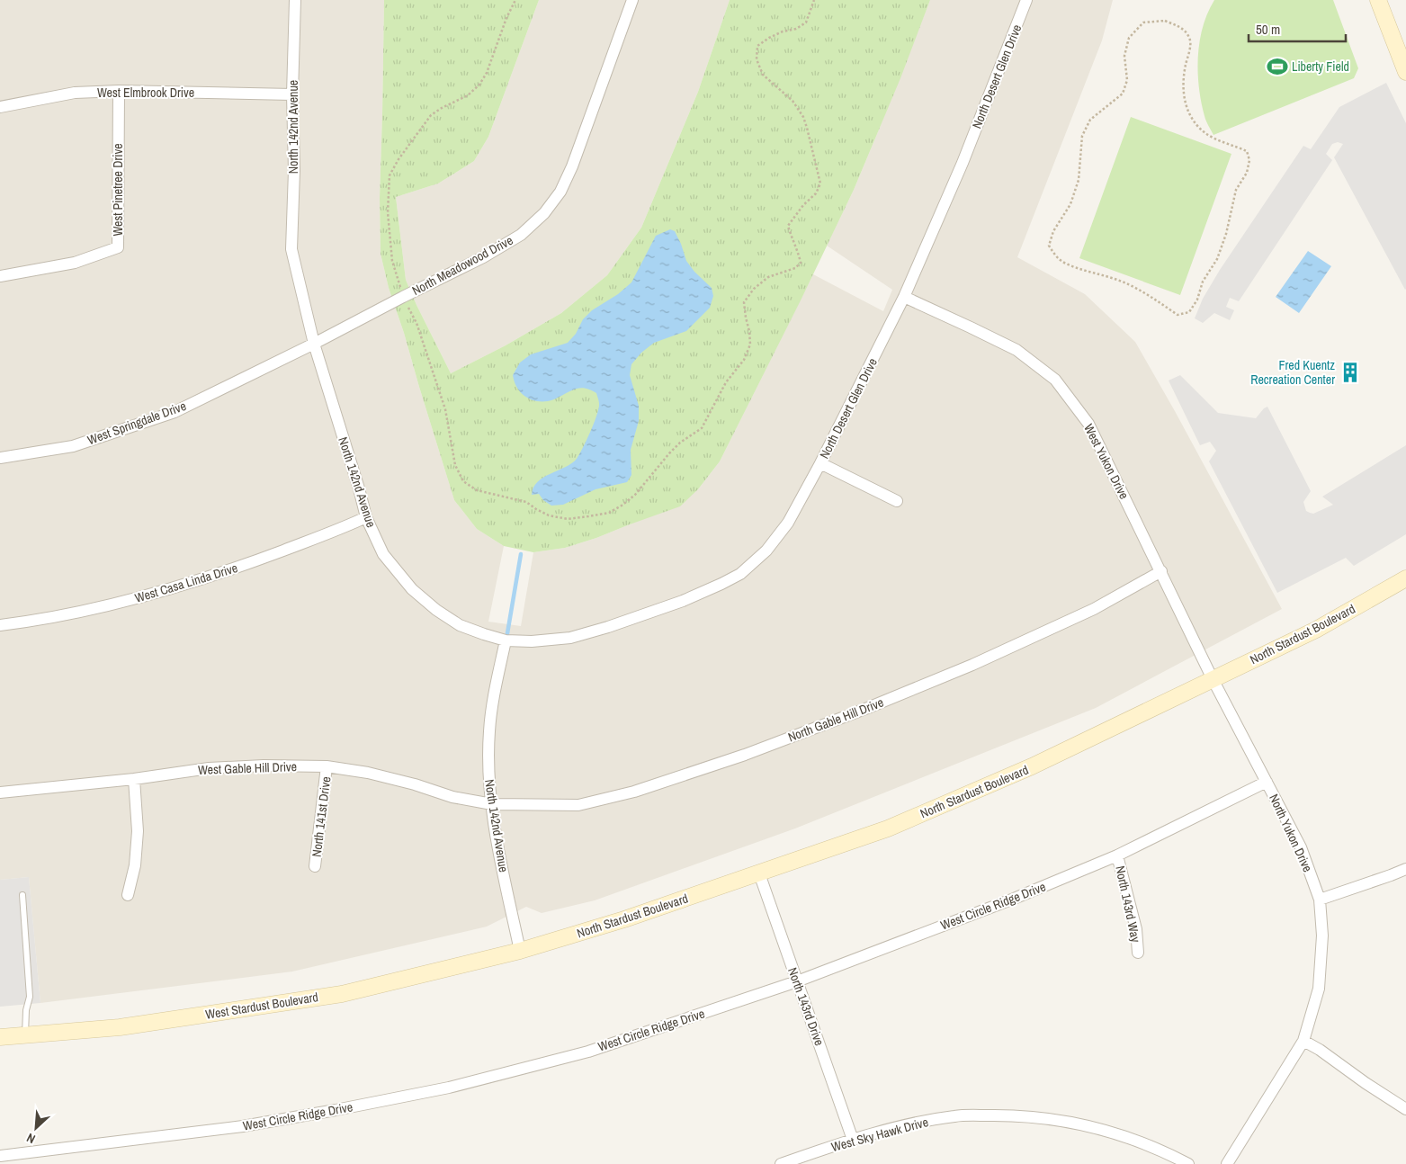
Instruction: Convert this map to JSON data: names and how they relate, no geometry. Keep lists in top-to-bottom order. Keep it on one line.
{"streets":{"street":["North Desert Glen Drive","West Elmbrook Drive","North 142nd Avenue","West Pinetree Drive","North Meadowood Drive","West Springdale Drive","West Yukon Drive","West Casa Linda Drive","North Stardust Boulevard","North Gable Hill Drive","West Gable Hill Drive","North 141st Drive","North Yukon Drive","North 143rd Way","West Circle Ridge Drive","West Stardust Boulevard","North 143rd Drive","West Sky Hawk Drive"]},"crossings":[["North Desert Glen Drive","North 142nd Avenue"],["North Desert Glen Drive","West Yukon Drive"],["West Elmbrook Drive","North 142nd Avenue"],["West Elmbrook Drive","West Pinetree Drive"],["North 142nd Avenue","North Meadowood Drive"],["North 142nd Avenue","West Springdale Drive"],["North 142nd Avenue","West Casa Linda Drive"],["North 142nd Avenue","North Stardust Boulevard"],["North 142nd Avenue","North Gable Hill Drive"],["North 142nd Avenue","West Gable Hill Drive"],["North 142nd Avenue","West Stardust Boulevard"],["North Meadowood Drive","West Springdale Drive"],["West Yukon Drive","North Stardust Boulevard"],["West Yukon Drive","North Gable Hill Drive"],["West Yukon Drive","North Yukon Drive"],["North Stardust Boulevard","North Yukon Drive"],["North Stardust Boulevard","West Stardust Boulevard"],["North Stardust Boulevard","North 143rd Drive"],["North Gable Hill Drive","West Gable Hill Drive"],["West Gable Hill Drive","North 141st Drive"],["North Yukon Drive","West Circle Ridge Drive"],["North 143rd Way","West Circle Ridge Drive"],["West Circle Ridge Drive","North 143rd Drive"],["North 143rd Drive","West Sky Hawk Drive"]],"places":{"sports":["Liberty Field"],"building":["Fred Kuentz Recreation Center"]},"scale_bar":"50 m","north":"bottom left"}
